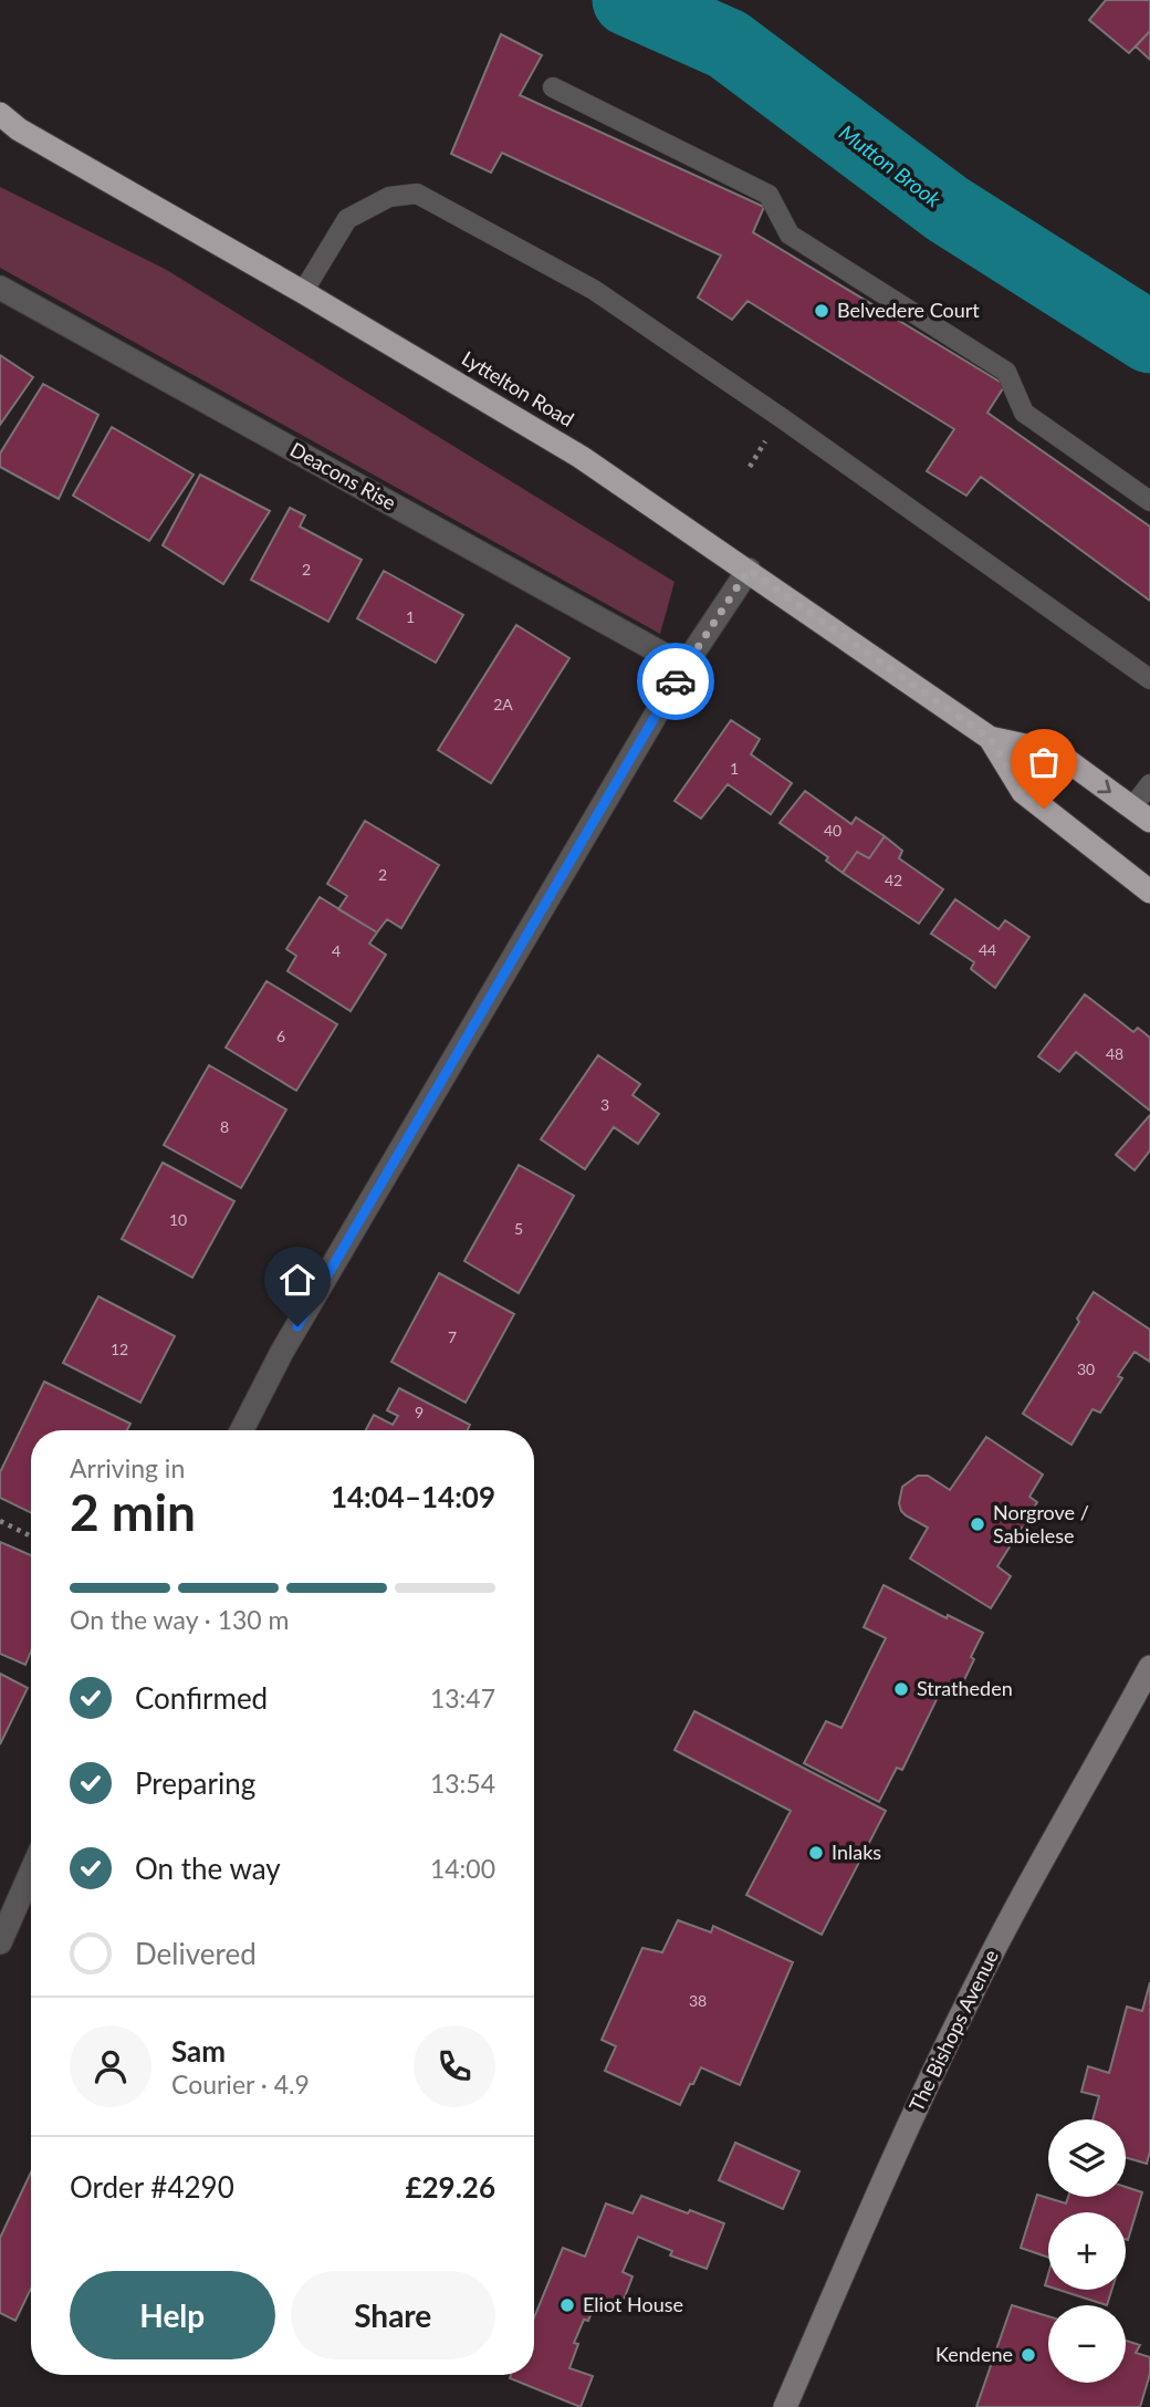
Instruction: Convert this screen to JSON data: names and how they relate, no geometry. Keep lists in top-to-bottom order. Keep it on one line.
{"streets":{"highway":["Lyttelton Road"],"street":["Deacons Rise","The Bishops Avenue"]},"water":["Mutton Brook"],"places":["Belvedere Court","Norgrove / Sabielese","Stratheden","Inlaks","Eliot House","Kendene"],"house_numbers":["2","1","2A","1","40","2","42","44","4","6","48","3","8","10","5","7","12","30","9","38"],"page":{"heading":["2 min","Arriving in","14:04–14:09"],"panel":["Sam","Courier · 4.9","Order #4290","£29.26"],"bar":"On the way · 130 m","list":[["Confirmed","13:47"],["Preparing","13:54"],["On the way","14:00"],"Delivered"],"map_buttons":["+","−"],"buttons":["Help","Share"]}}
